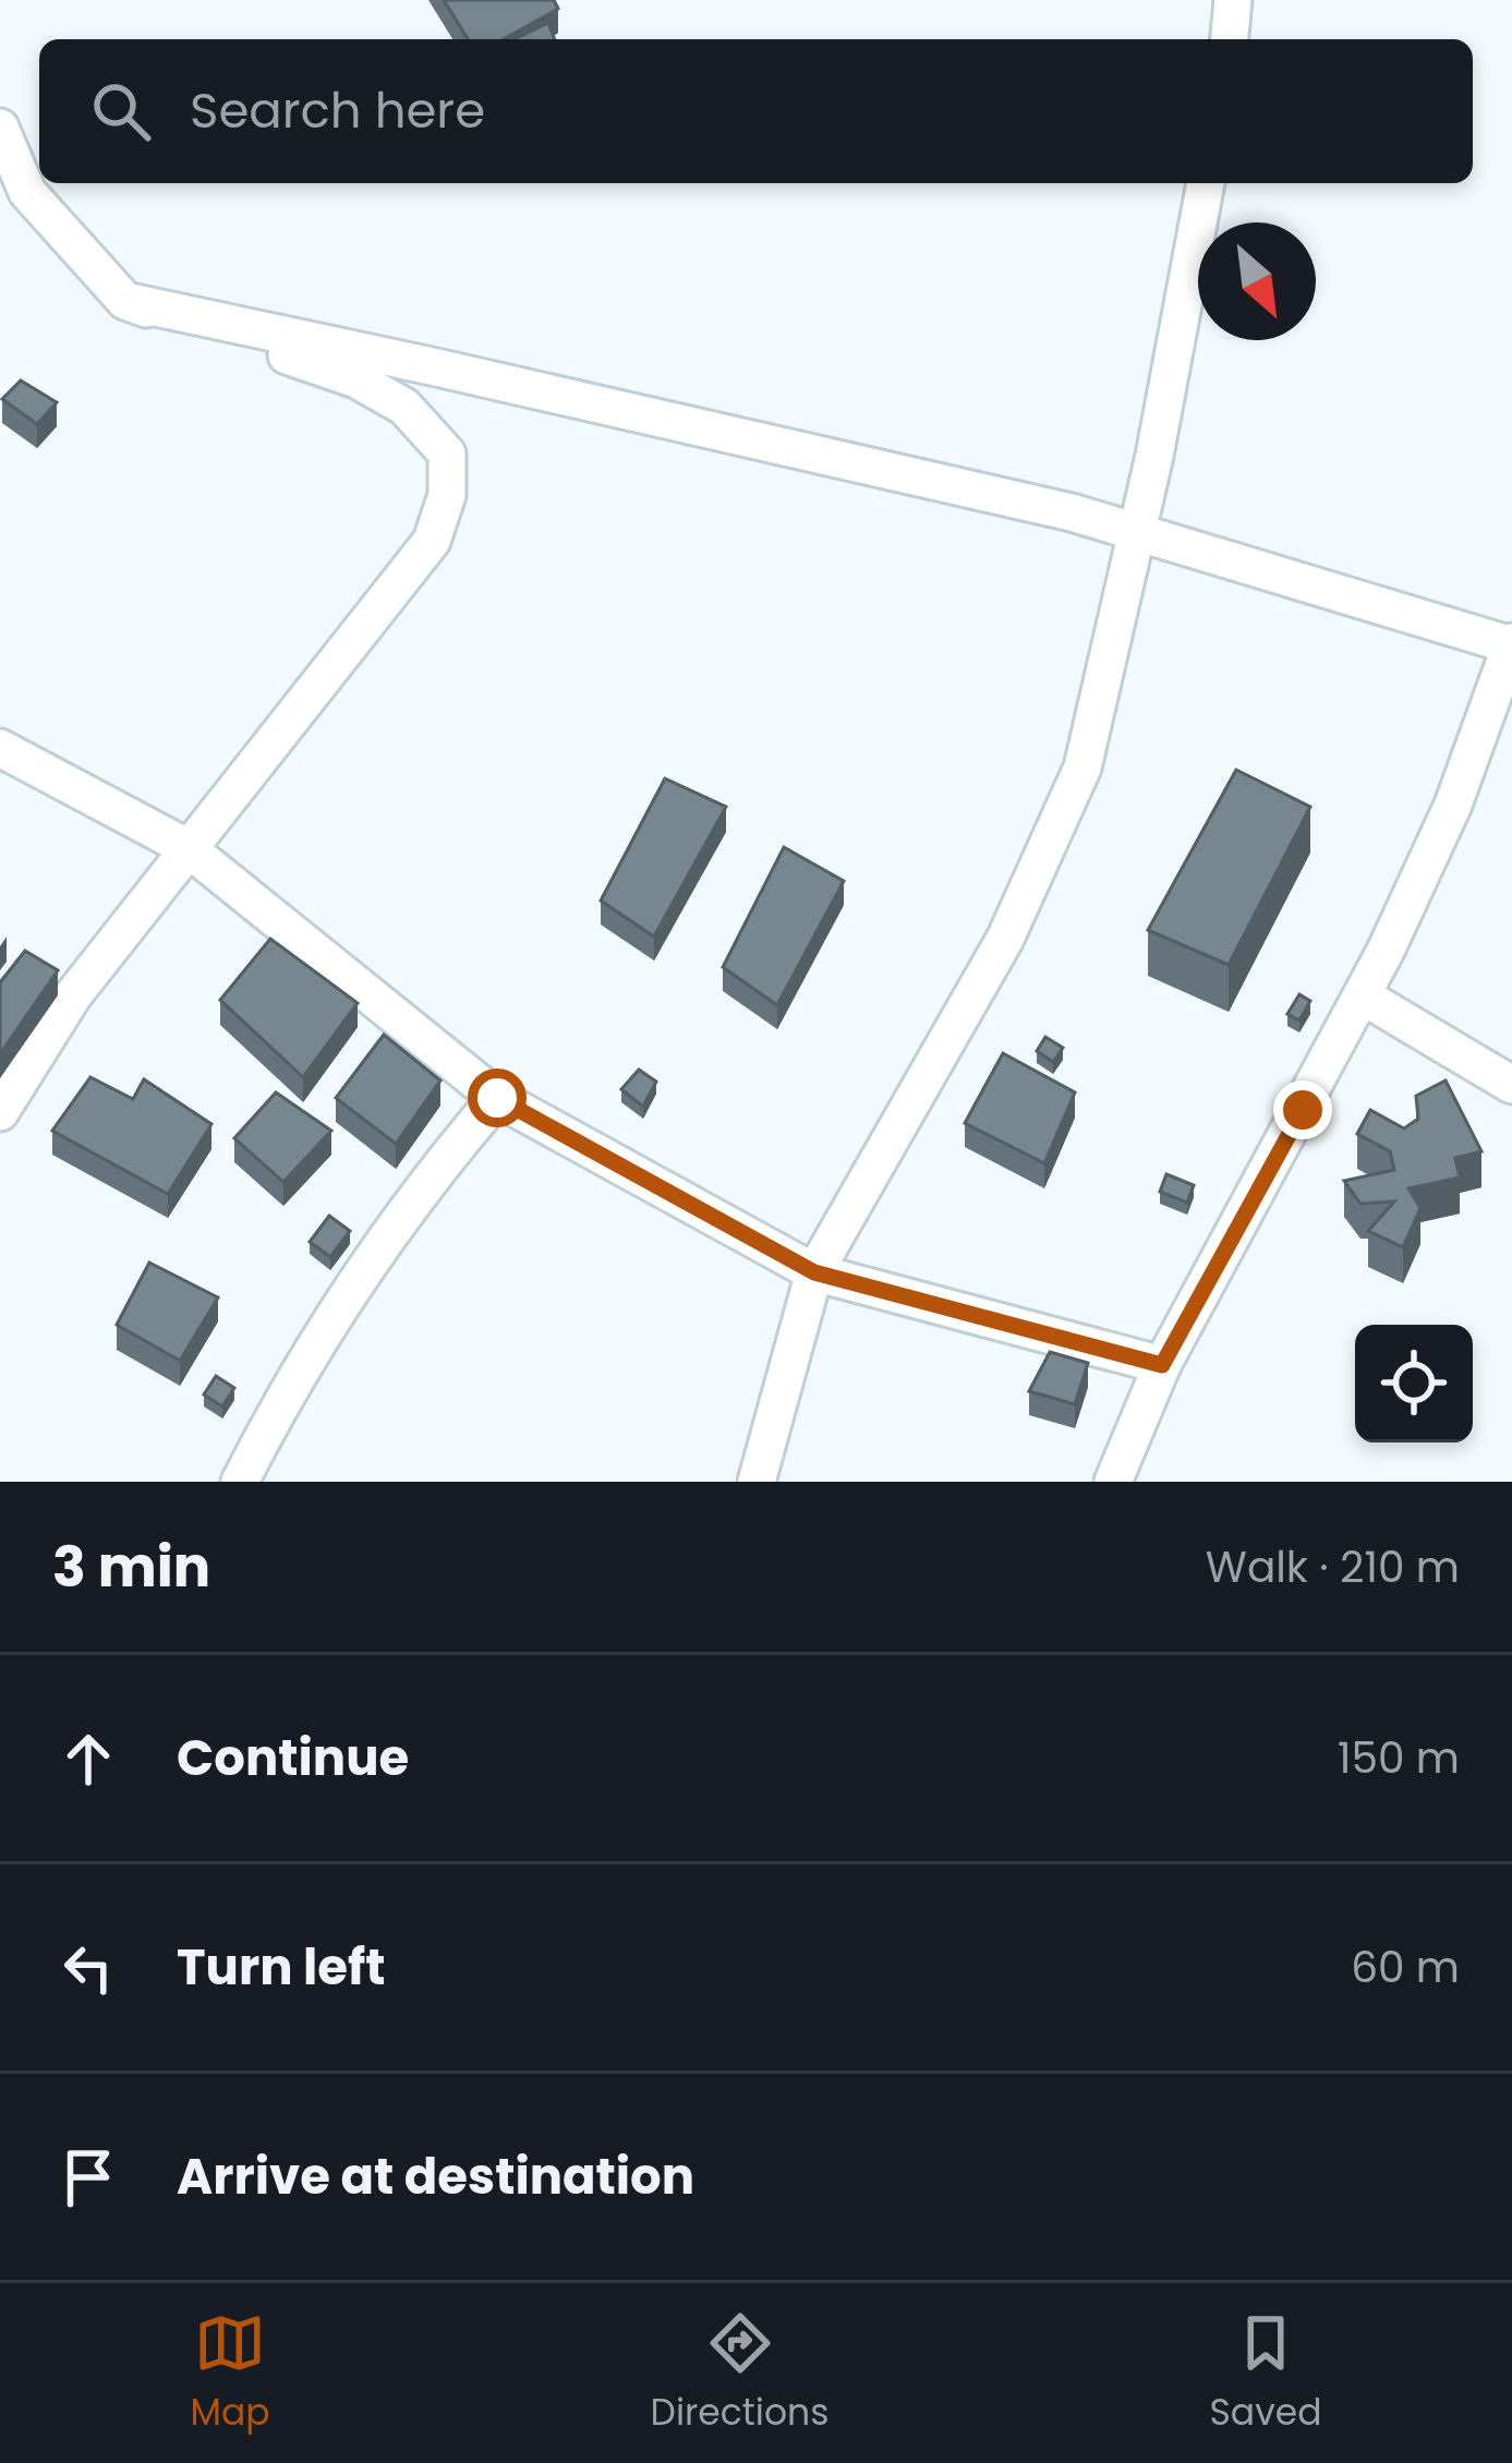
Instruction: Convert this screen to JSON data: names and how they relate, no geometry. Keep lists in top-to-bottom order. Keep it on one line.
{"north":"bottom right","page":{"search":"Search here","heading":["3 min","Walk · 210 m"],"list":[["Continue","150 m"],["Turn left","60 m"],"Arrive at destination"],"nav":["Map","Directions","Saved"]}}
